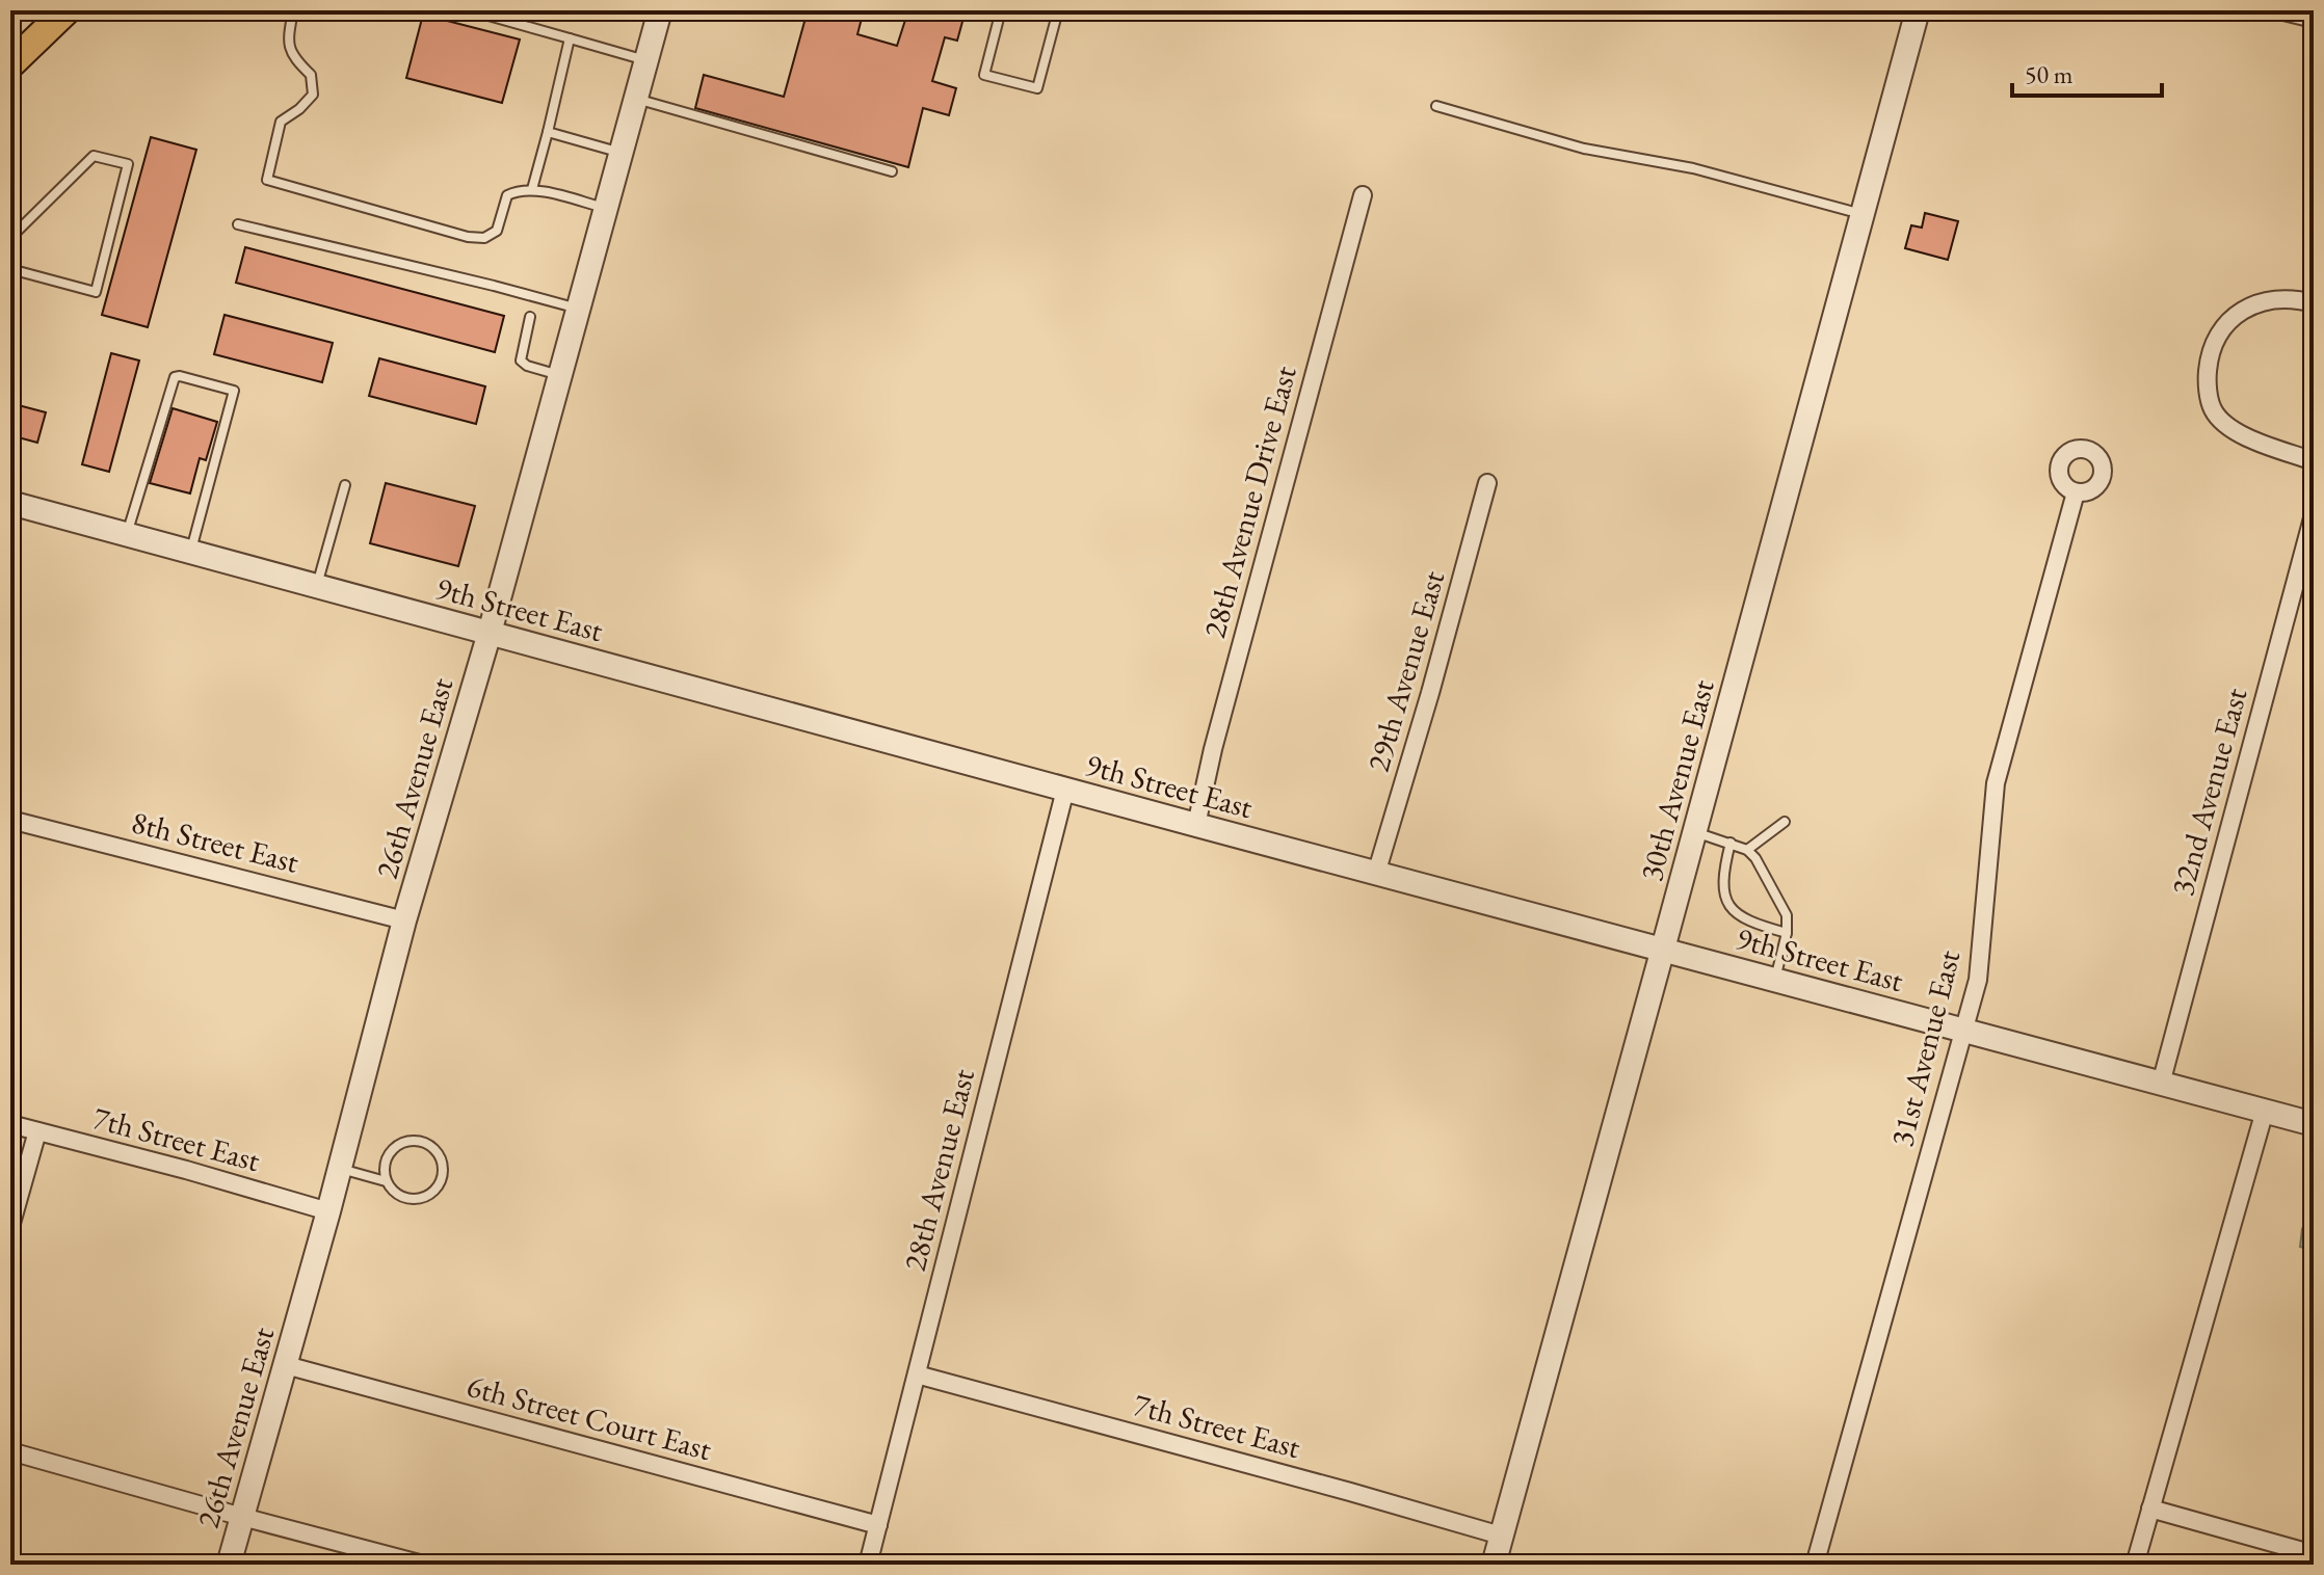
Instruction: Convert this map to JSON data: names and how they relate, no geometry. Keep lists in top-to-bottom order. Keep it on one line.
{"streets":{"street":["28th Avenue Drive East","9th Street East","29th Avenue East","26th Avenue East","30th Avenue East","32nd Avenue East","8th Street East","31st Avenue East","7th Street East","28th Avenue East","6th Street Court East"]},"crossings":[["28th Avenue Drive East","9th Street East"],["9th Street East","29th Avenue East"],["9th Street East","26th Avenue East"],["9th Street East","30th Avenue East"],["9th Street East","32nd Avenue East"],["9th Street East","31st Avenue East"],["9th Street East","28th Avenue East"],["26th Avenue East","8th Street East"],["26th Avenue East","7th Street East"],["26th Avenue East","6th Street Court East"],["30th Avenue East","7th Street East"],["7th Street East","28th Avenue East"],["28th Avenue East","6th Street Court East"]],"scale_bar":"50 m"}
